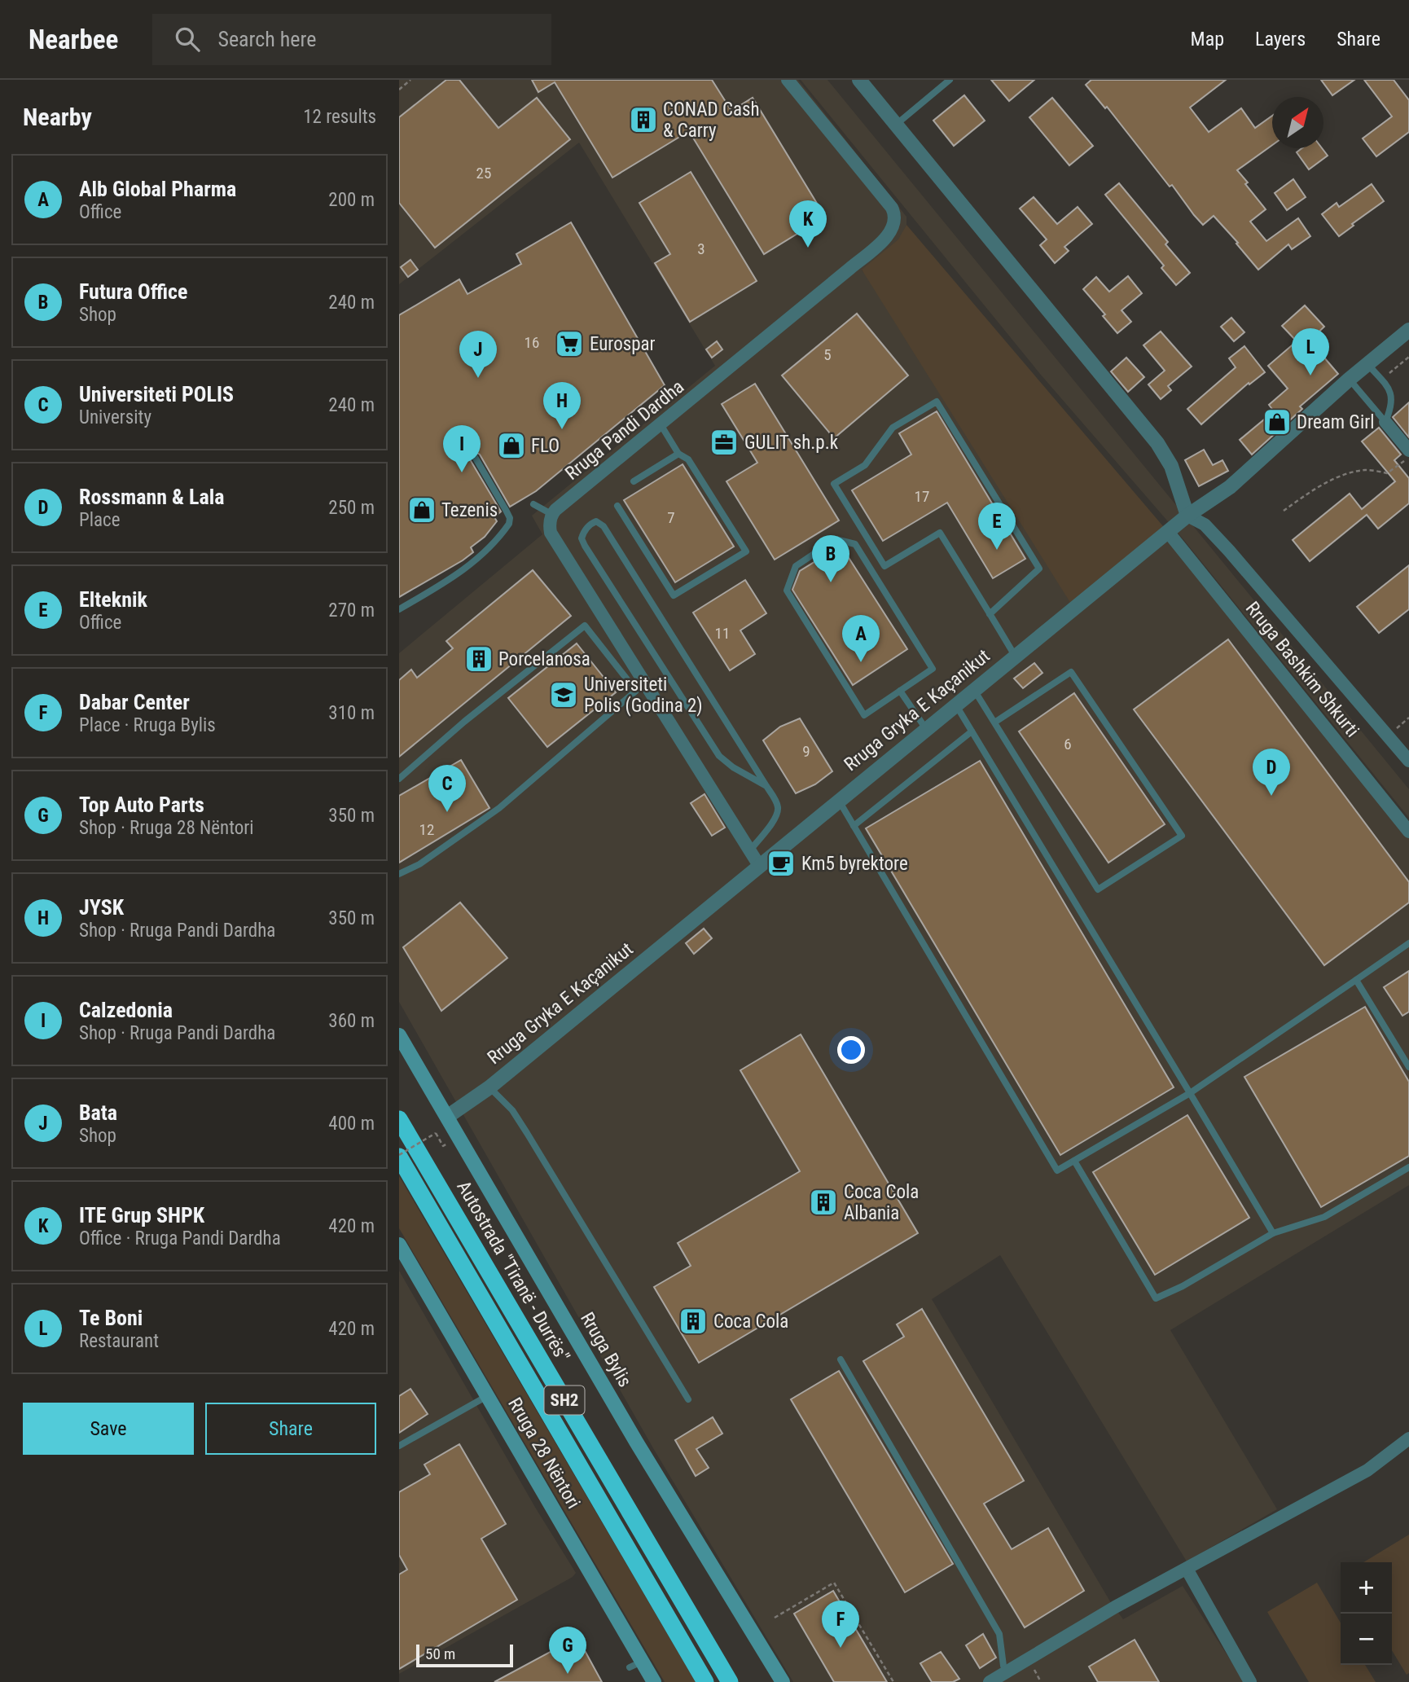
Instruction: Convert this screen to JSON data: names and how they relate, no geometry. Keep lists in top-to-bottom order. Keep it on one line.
{"streets":{"highway":["Autostrada \"Tiranë - Durrës\"","SH2"],"main road":["Rruga Bylis","Rruga 28 Nëntori"],"street":["Rruga Pandi Dardha","Rruga Bashkim Shkurti","Rruga Gryka E Kaçanikut"]},"crossings":[["Rruga Bashkim Shkurti","Rruga Gryka E Kaçanikut"],["Rruga Gryka E Kaçanikut","Rruga Bylis"]],"places":{"building":["CONAD Cash & Carry","Porcelanosa","Coca Cola Albania","Coca Cola"],"supermarket":["Eurospar"],"shop":["Dream Girl","FLO","Tezenis"],"office":["GULIT sh.p.k"],"school or university":["Universiteti Polis (Godina 2)"],"cafe":["Km5 byrektore"]},"house_numbers":["25","3","16","5","17","7","11","6","9","12"],"scale_bar":"50 m","north":"top right","page":{"header":"Nearbee","search":"Search here","nav":["Map","Layers","Share"],"heading":["Nearby","12 results"],"list":[{"mark":"A","name":"Alb Global Pharma","note":"Office","value":"200 m"},{"mark":"B","name":"Futura Office","note":"Shop","value":"240 m"},{"mark":"C","name":"Universiteti POLIS","note":"University","value":"240 m"},{"mark":"D","name":"Rossmann & Lala","note":"Place","value":"250 m"},{"mark":"E","name":"Elteknik","note":"Office","value":"270 m"},{"mark":"F","name":"Dabar Center","note":"Place · Rruga Bylis","value":"310 m"},{"mark":"G","name":"Top Auto Parts","note":"Shop · Rruga 28 Nëntori","value":"350 m"},{"mark":"H","name":"JYSK","note":"Shop · Rruga Pandi Dardha","value":"350 m"},{"mark":"I","name":"Calzedonia","note":"Shop · Rruga Pandi Dardha","value":"360 m"},{"mark":"J","name":"Bata","note":"Shop","value":"400 m"},{"mark":"K","name":"ITE Grup SHPK","note":"Office · Rruga Pandi Dardha","value":"420 m"},{"mark":"L","name":"Te Boni","note":"Restaurant","value":"420 m"}],"pins":["K","L","J","H","I","E","B","A","D","C","F","G"],"buttons":["Save","Share"],"map_buttons":["+","−"],"scale":"50 m"}}
